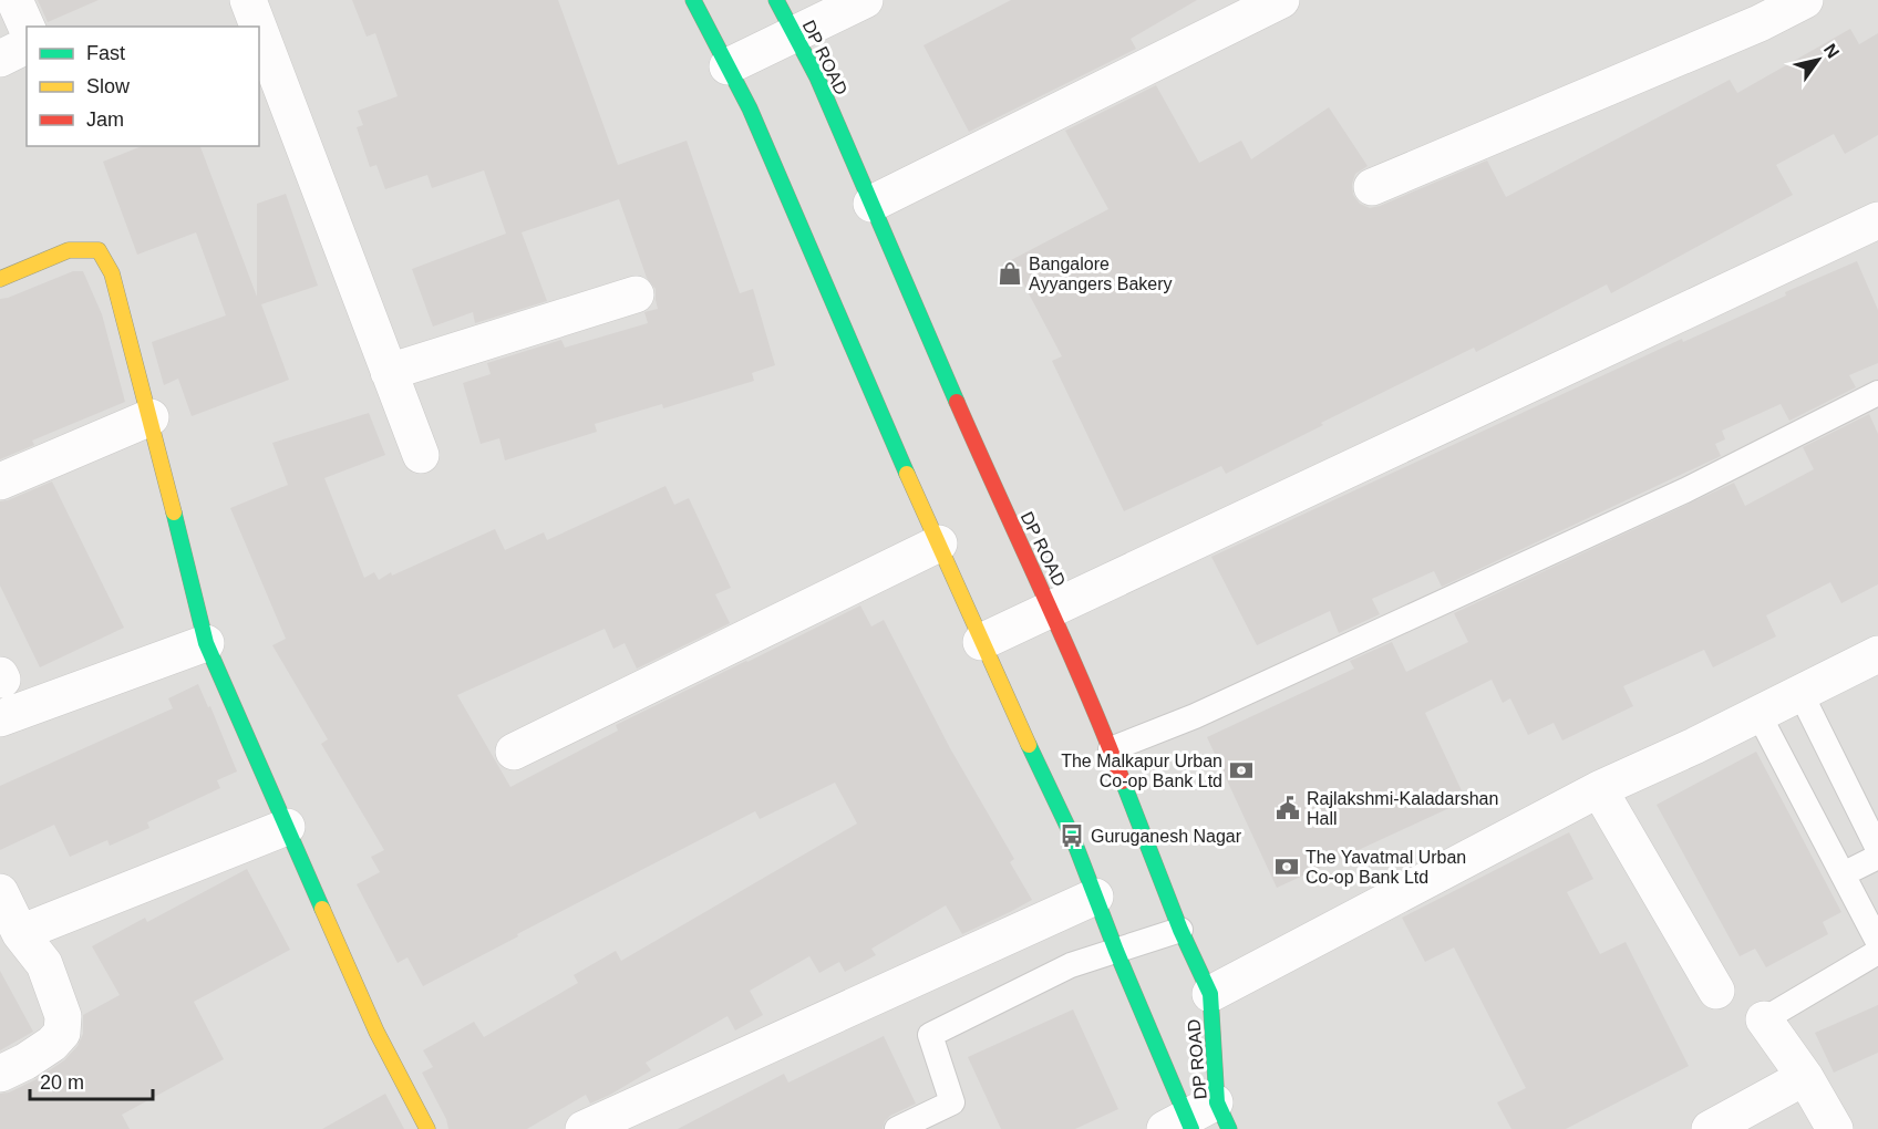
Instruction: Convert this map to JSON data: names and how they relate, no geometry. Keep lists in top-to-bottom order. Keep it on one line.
{"streets":{"main road":["DP ROAD"]},"places":{"shop":["Bangalore Ayyangers Bakery"],"bank":["The Malkapur Urban Co-op Bank Ltd","The Yavatmal Urban Co-op Bank Ltd"],"public building":["Rajlakshmi-Kaladarshan Hall"],"bus stop":["Guruganesh Nagar"]},"legend":["Fast","Slow","Jam"],"scale_bar":"20 m","north":"top right"}
